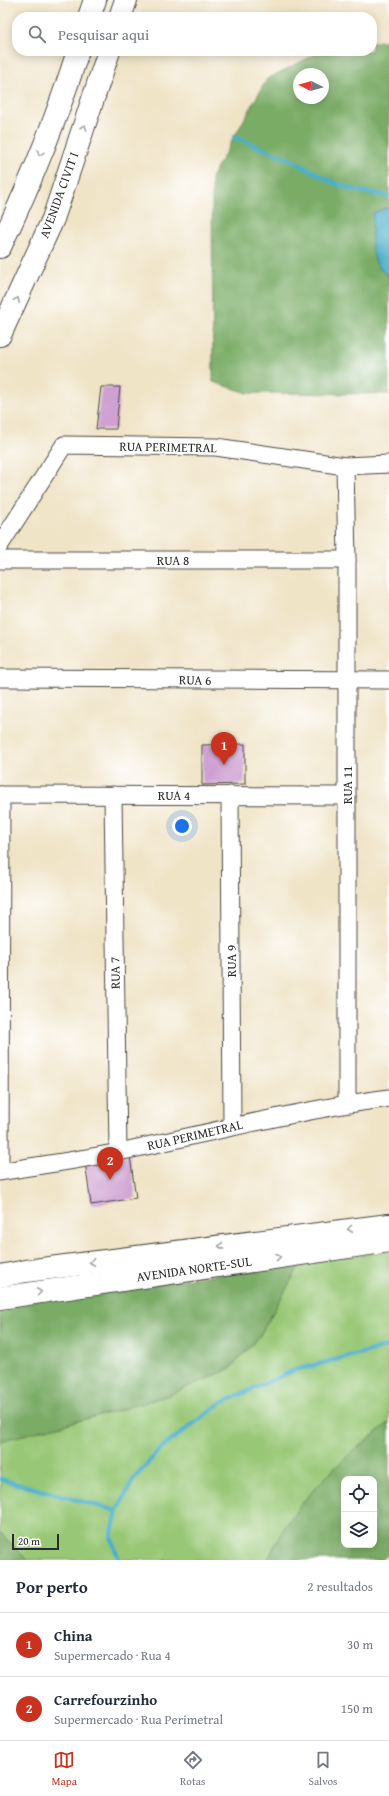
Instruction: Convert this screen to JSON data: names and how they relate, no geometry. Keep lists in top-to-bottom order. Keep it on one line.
{"streets":{"main road":["AVENIDA CIVIT I","AVENIDA NORTE-SUL"],"street":["RUA PERIMETRAL","RUA 8","RUA 6","RUA 11","RUA 4","RUA 9","RUA 7"]},"crossings":[["RUA PERIMETRAL","RUA 11"],["RUA PERIMETRAL","RUA 9"],["RUA PERIMETRAL","RUA 7"],["RUA 8","RUA 11"],["RUA 6","RUA 11"],["RUA 11","RUA 4"],["RUA 4","RUA 9"],["RUA 4","RUA 7"]],"scale_bar":"20 m","north":"left","page":{"search":"Pesquisar aqui","pins":["1","2"],"scale":"20 m","heading":["Por perto","2 resultados"],"list":[{"mark":"1","name":"China","note":"Supermercado · Rua 4","value":"30 m"},{"mark":"2","name":"Carrefourzinho","note":"Supermercado · Rua Perimetral","value":"150 m"}],"nav":["Mapa","Rotas","Salvos"]}}
